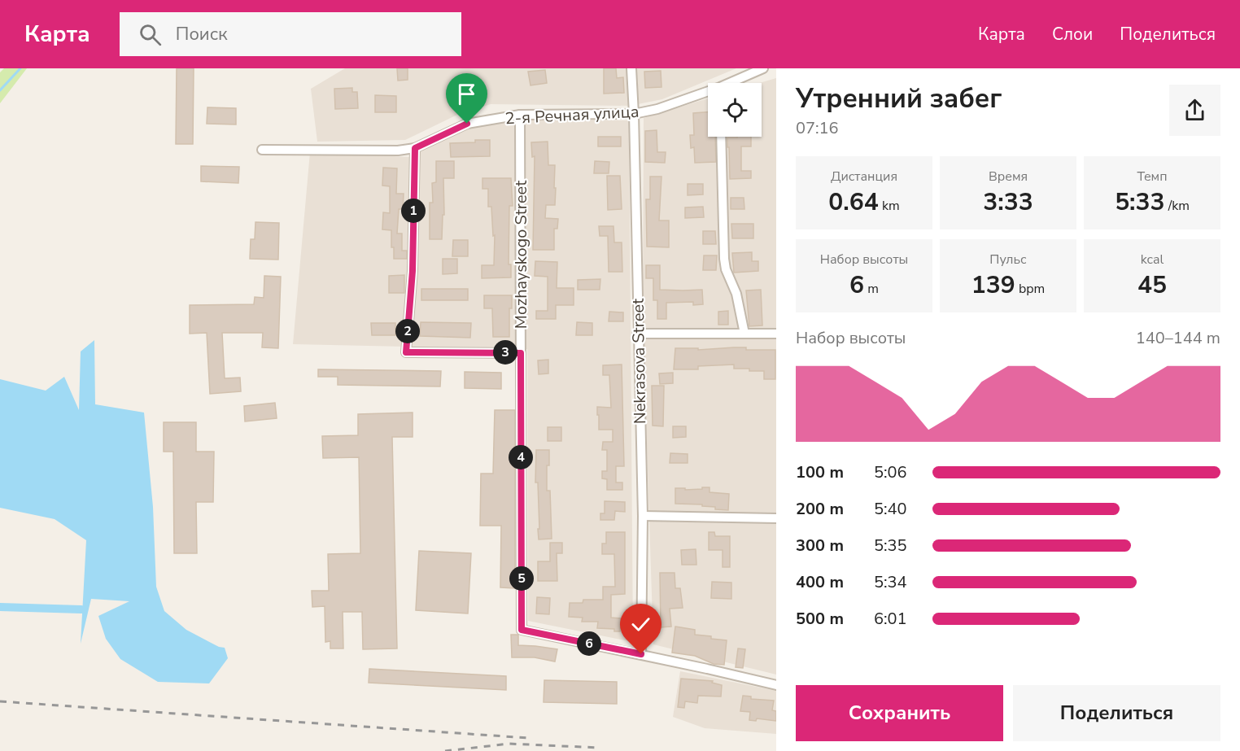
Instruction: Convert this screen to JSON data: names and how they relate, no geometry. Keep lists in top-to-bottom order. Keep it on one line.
{"streets":{"street":["2-я Речная улица","Mozhayskogo Street","Nekrasova Street"]},"crossings":[["2-я Речная улица","Mozhayskogo Street"],["2-я Речная улица","Nekrasova Street"],["Mozhayskogo Street","Nekrasova Street"]],"page":{"header":"Карта","search":"Поиск","nav":["Карта","Слои","Поделиться"],"heading":["Утренний забег","07:16"],"stats":[["Дистанция","0.64 km"],["Время","3:33"],["Темп","5:33 /km"],["Набор высоты","6 m"],["Пульс","139 bpm"],["kcal","45"]],"pins":["1","2","3","4","5","6"],"chart":["Набор высоты","140–144 m"],"list":[{"name":"100 m","note":"5:06"},{"name":"200 m","note":"5:40"},{"name":"300 m","note":"5:35"},{"name":"400 m","note":"5:34"},{"name":"500 m","note":"6:01"}],"buttons":["Сохранить","Поделиться"]}}
